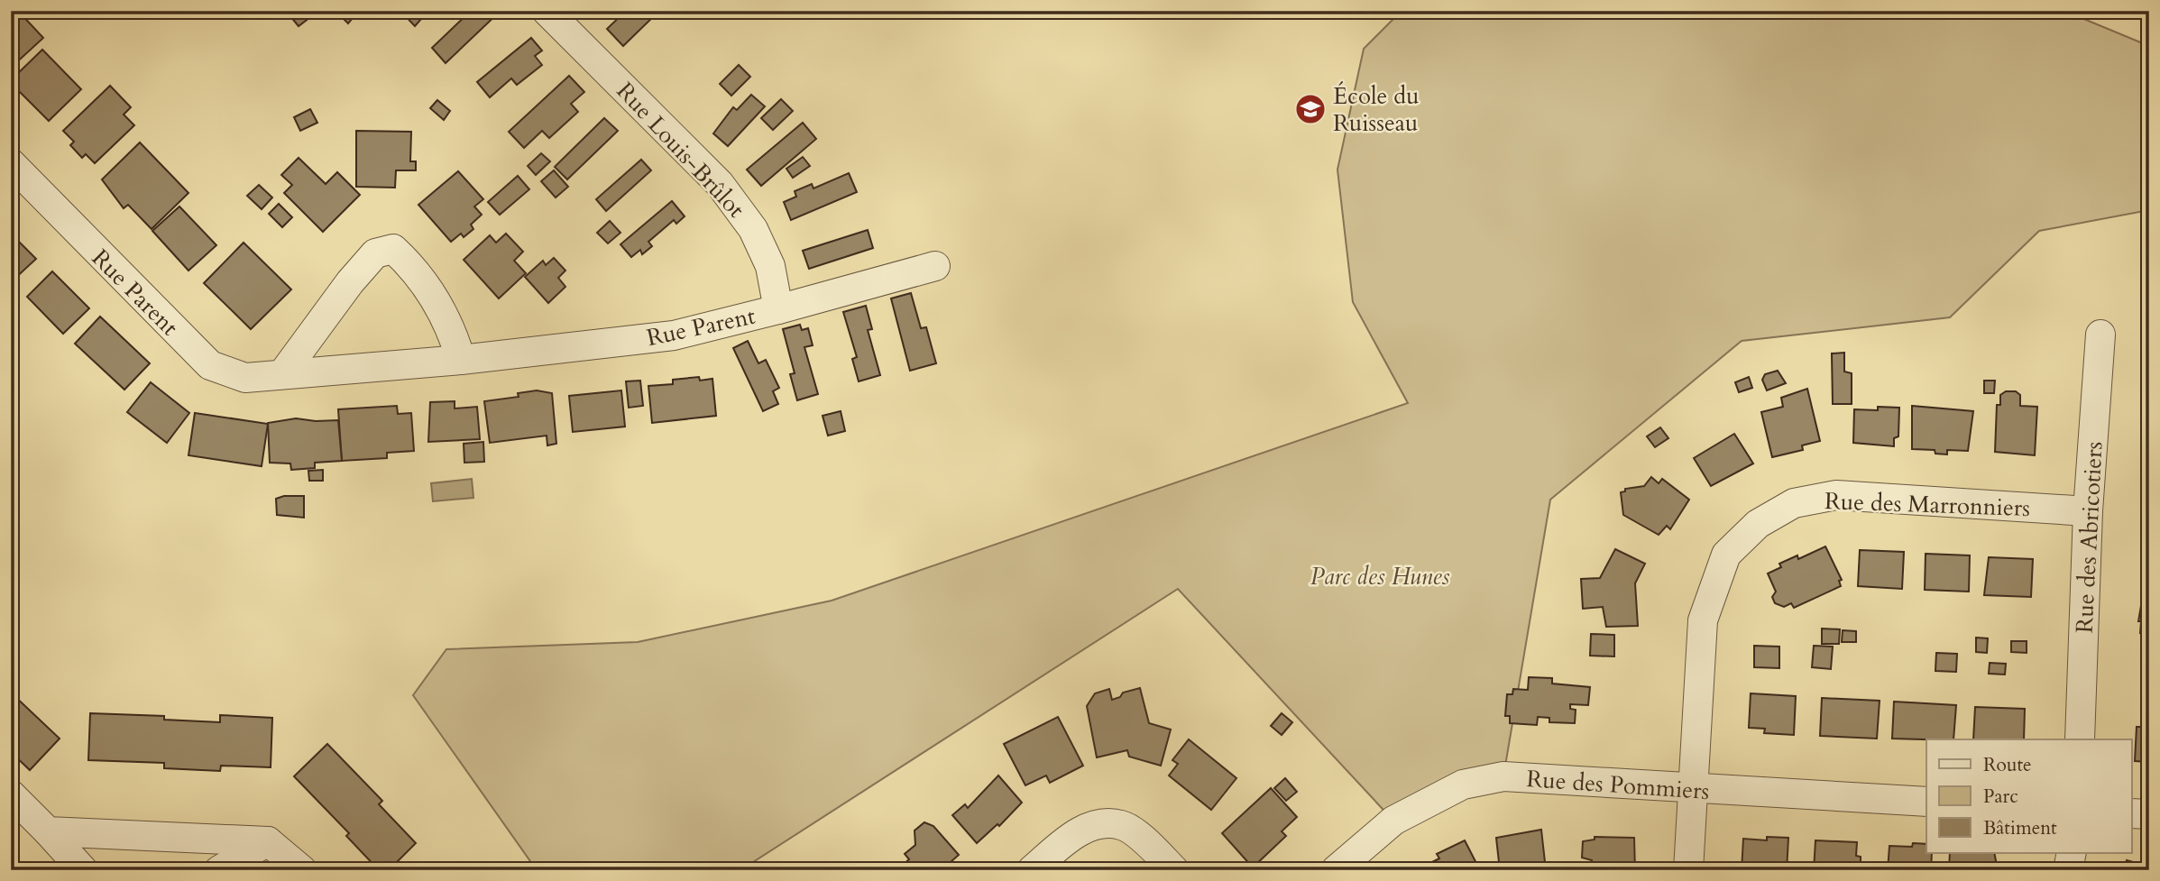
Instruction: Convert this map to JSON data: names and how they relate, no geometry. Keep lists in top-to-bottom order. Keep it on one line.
{"streets":{"street":["Rue Louis-Brûlot","Rue Parent","Rue des Marronniers","Rue des Abricotiers","Rue des Pommiers"]},"crossings":[["Rue Louis-Brûlot","Rue Parent"],["Rue des Marronniers","Rue des Abricotiers"],["Rue des Marronniers","Rue des Pommiers"]],"parks":["Parc des Hunes"],"places":{"school or university":["École du Ruisseau"]},"legend":["Route","Parc","Bâtiment"]}
